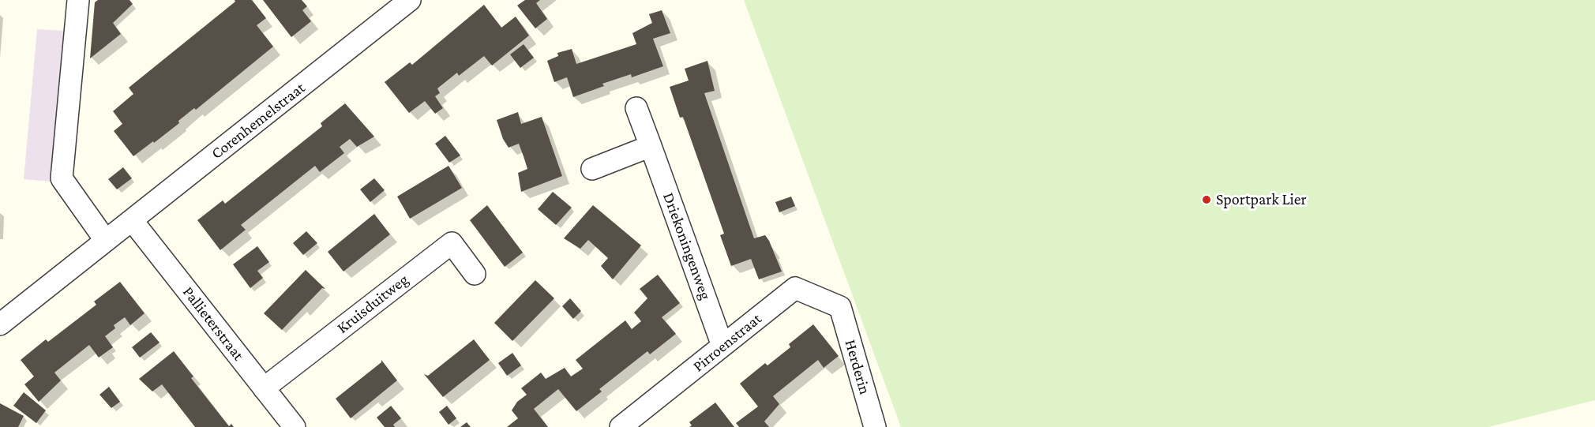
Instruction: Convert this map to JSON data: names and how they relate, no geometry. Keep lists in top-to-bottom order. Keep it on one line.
{"streets":{"street":["Corenhemelstraat","Driekoningenweg","Kruisduitweg","Pallieterstraat","Pirroenstraat","Herderin"]},"crossings":[["Corenhemelstraat","Pallieterstraat"],["Driekoningenweg","Pirroenstraat"],["Kruisduitweg","Pallieterstraat"],["Pirroenstraat","Herderin"]],"places":["Sportpark Lier"]}
